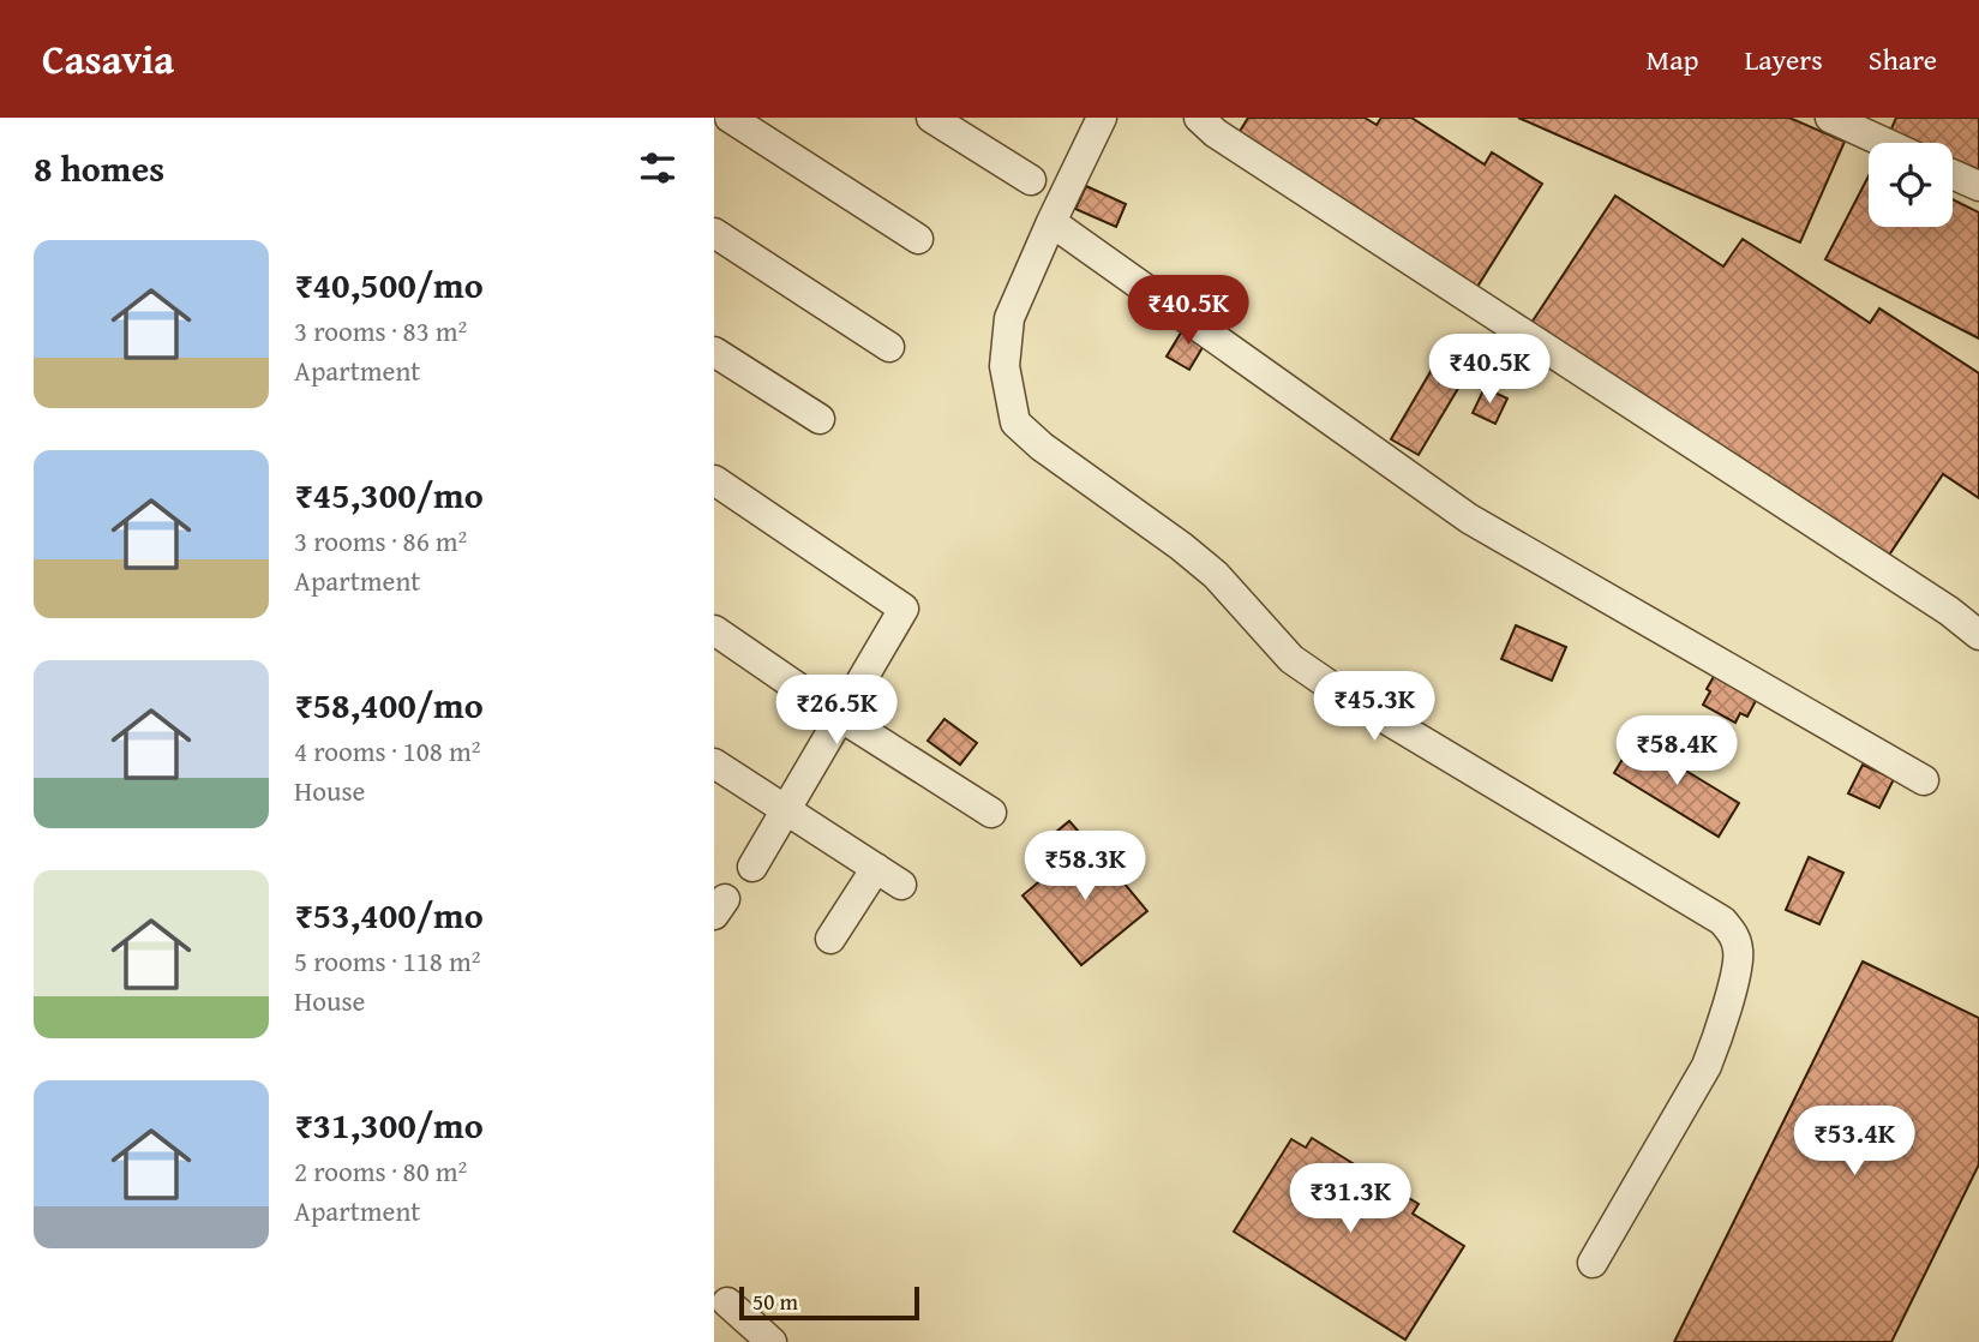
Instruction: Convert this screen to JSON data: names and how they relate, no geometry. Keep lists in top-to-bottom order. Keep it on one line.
{"scale_bar":"50 m","page":{"header":"Casavia","nav":["Map","Layers","Share"],"heading":"8 homes","list":[{"name":"₹40,500/mo","note":"3 rooms · 83 m² · Apartment"},{"name":"₹45,300/mo","note":"3 rooms · 86 m² · Apartment"},{"name":"₹58,400/mo","note":"4 rooms · 108 m² · House"},{"name":"₹53,400/mo","note":"5 rooms · 118 m² · House"},{"name":"₹31,300/mo","note":"2 rooms · 80 m² · Apartment"}],"price":["₹40.5K","₹40.5K","₹45.3K","₹26.5K","₹58.4K","₹58.3K","₹53.4K","₹31.3K"],"scale":"50 m"}}
